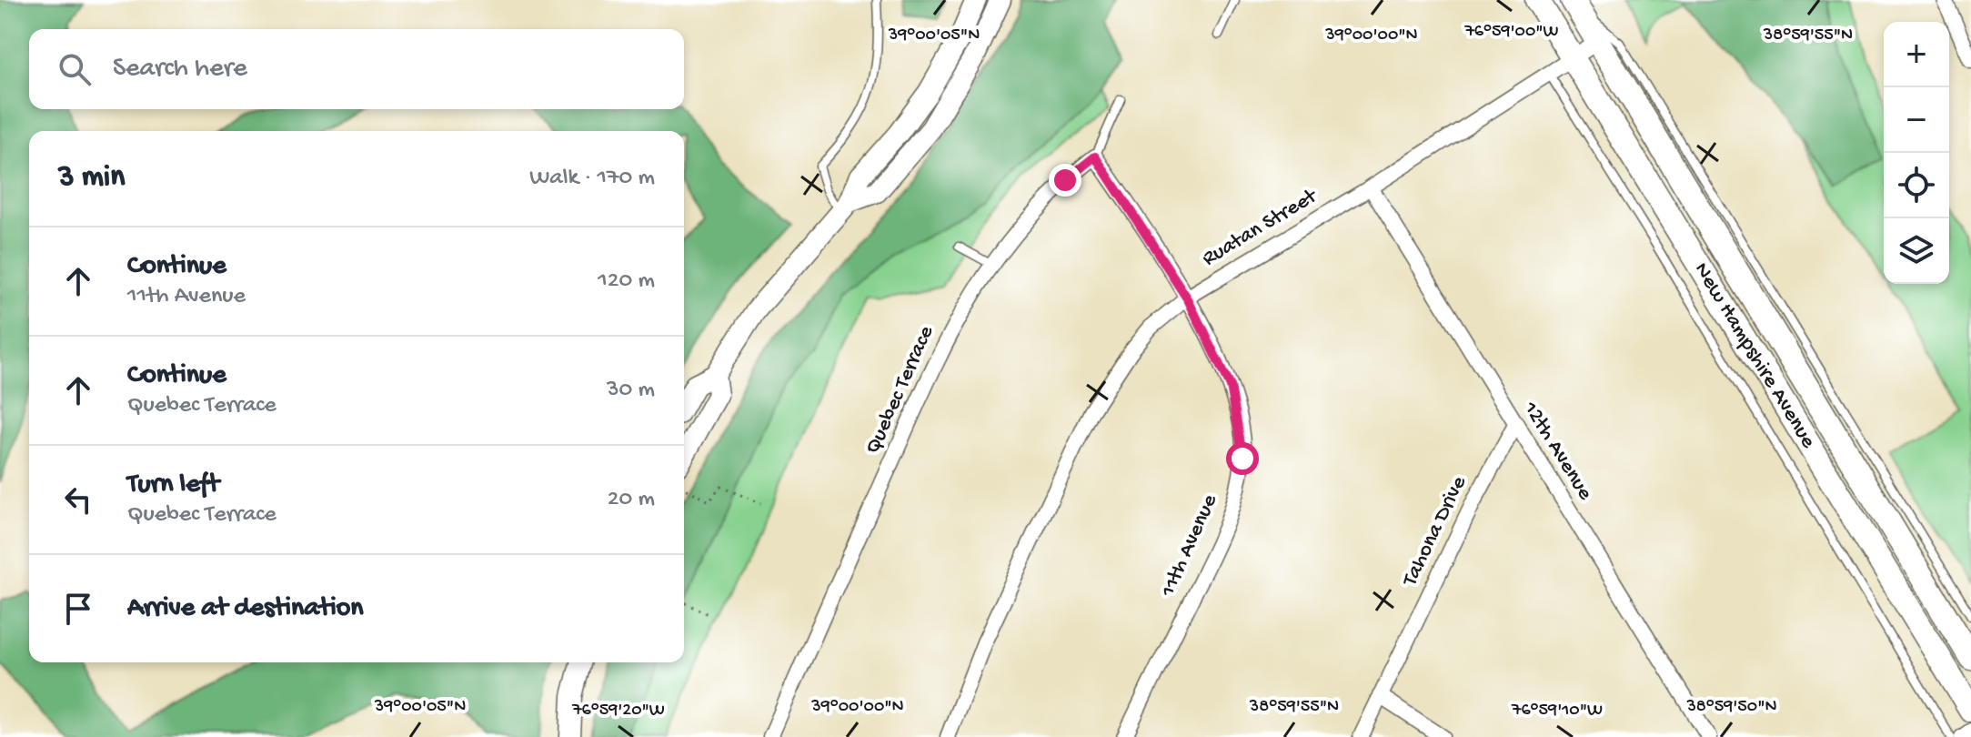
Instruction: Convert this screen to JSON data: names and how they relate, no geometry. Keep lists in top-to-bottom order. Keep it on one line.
{"streets":{"main road":["New Hampshire Avenue"],"street":["Ruatan Street","Quebec Terrace","12th Avenue","Tahona Drive","11th Avenue"]},"crossings":[["Ruatan Street","New Hampshire Avenue"],["Ruatan Street","12th Avenue"],["Ruatan Street","11th Avenue"],["Quebec Terrace","11th Avenue"],["12th Avenue","Tahona Drive"]],"page":{"map_buttons":["+","−"],"search":"Search here","heading":["3 min","Walk · 170 m"],"list":[["Continue","11th Avenue","120 m"],["Continue","Quebec Terrace","30 m"],["Turn left","Quebec Terrace","20 m"],"Arrive at destination"]},"coordinates":["76°59'00\"W","39°00'05\"N","39°00'00\"N","38°59'55\"N","38°59'50\"N","76°59'20\"W","76°59'10\"W"]}
